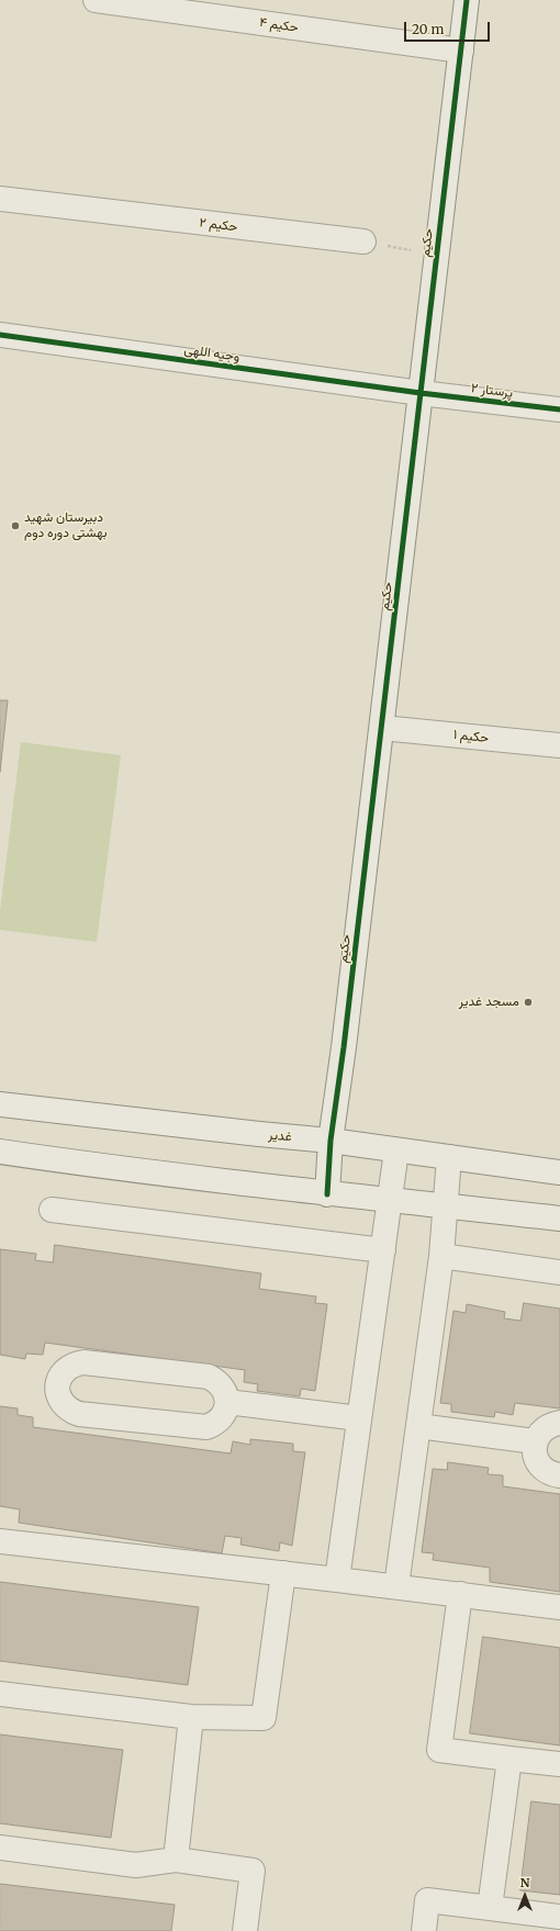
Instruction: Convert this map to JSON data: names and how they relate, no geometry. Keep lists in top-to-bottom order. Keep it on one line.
{"streets":{"street":["حکیم ۴","حکیم ۲","حکیم","وجیه اللهی","پرستار ۲","حکیم ۱","غدیر"]},"crossings":[["حکیم ۴","حکیم"],["حکیم","وجیه اللهی"],["حکیم","پرستار ۲"],["حکیم","حکیم ۱"],["حکیم","غدیر"],["وجیه اللهی","پرستار ۲"]],"places":["دبیرستان شهید بهشتی دوره دوم","مسجد غدیر"],"scale_bar":"20 m","north":"top"}
